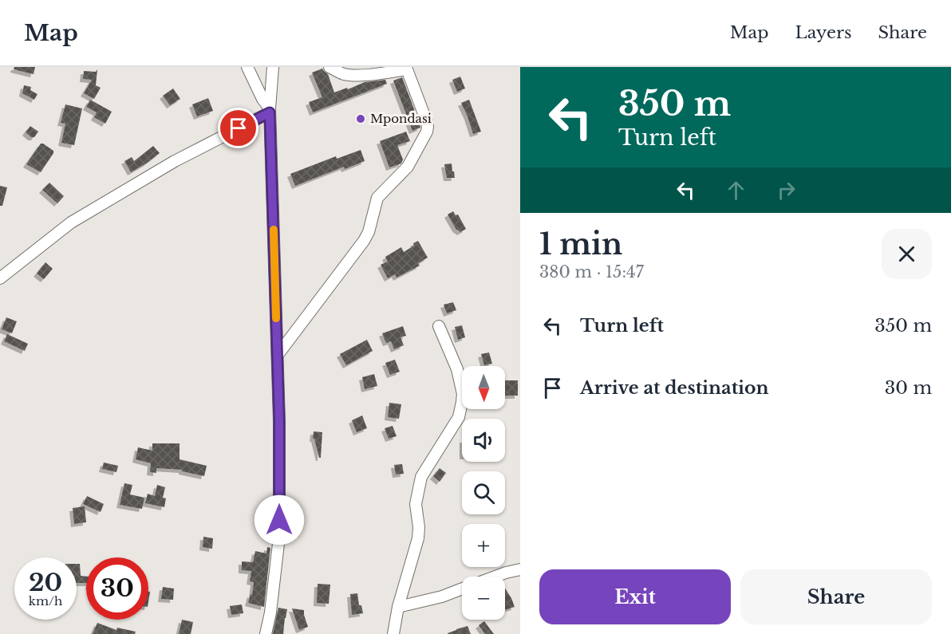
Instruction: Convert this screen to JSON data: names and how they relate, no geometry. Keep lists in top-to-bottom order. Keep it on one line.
{"places":["Mpondasi"],"north":"bottom","page":{"header":"Map","nav":["Map","Layers","Share"],"turn":["350 m","Turn left"],"heading":["1 min","380 m · 15:47"],"list":[{"name":"Turn left","value":"350 m"},{"name":"Arrive at destination","value":"30 m"}],"map_buttons":["+","−"],"speed":"20 km/h","limit":"30","buttons":["Exit","Share"]}}
